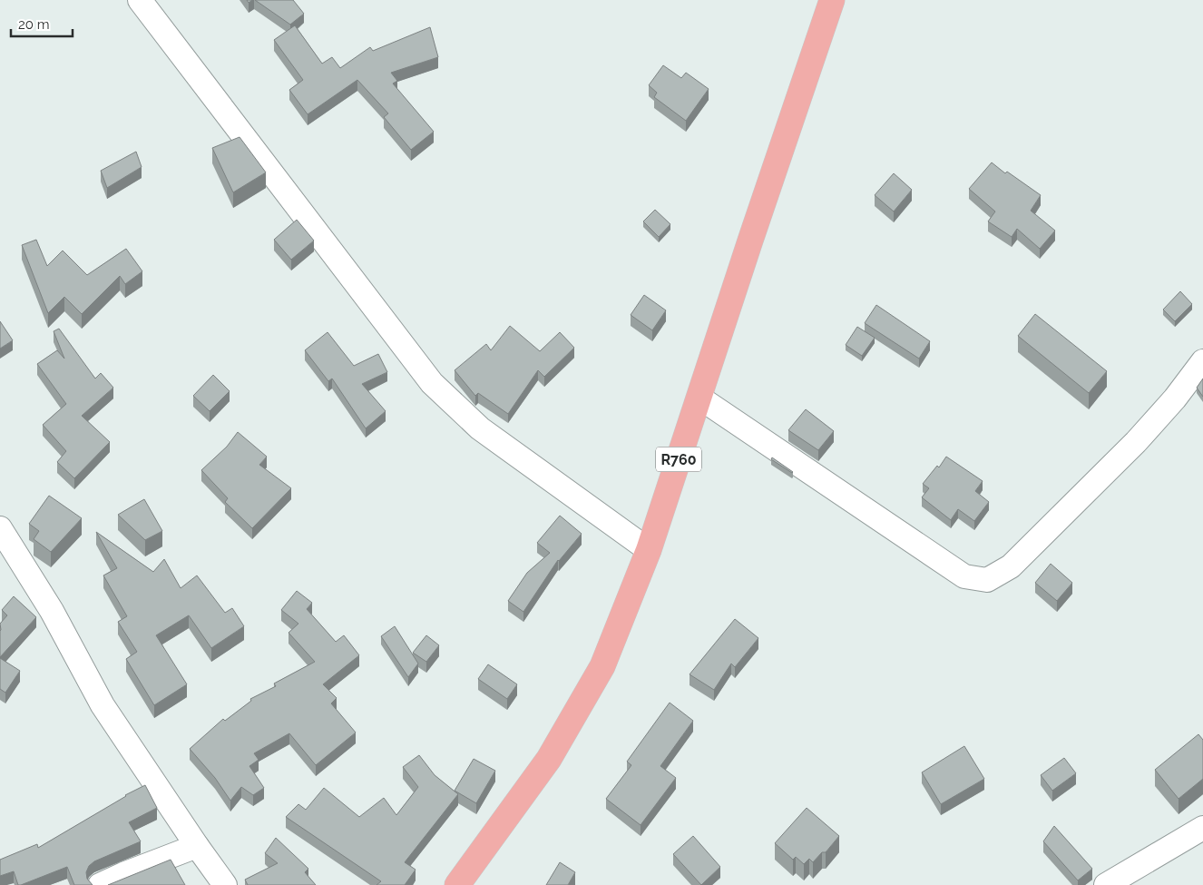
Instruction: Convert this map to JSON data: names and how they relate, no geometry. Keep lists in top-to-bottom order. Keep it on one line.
{"streets":{"main road":["R760"]},"scale_bar":"20 m"}
